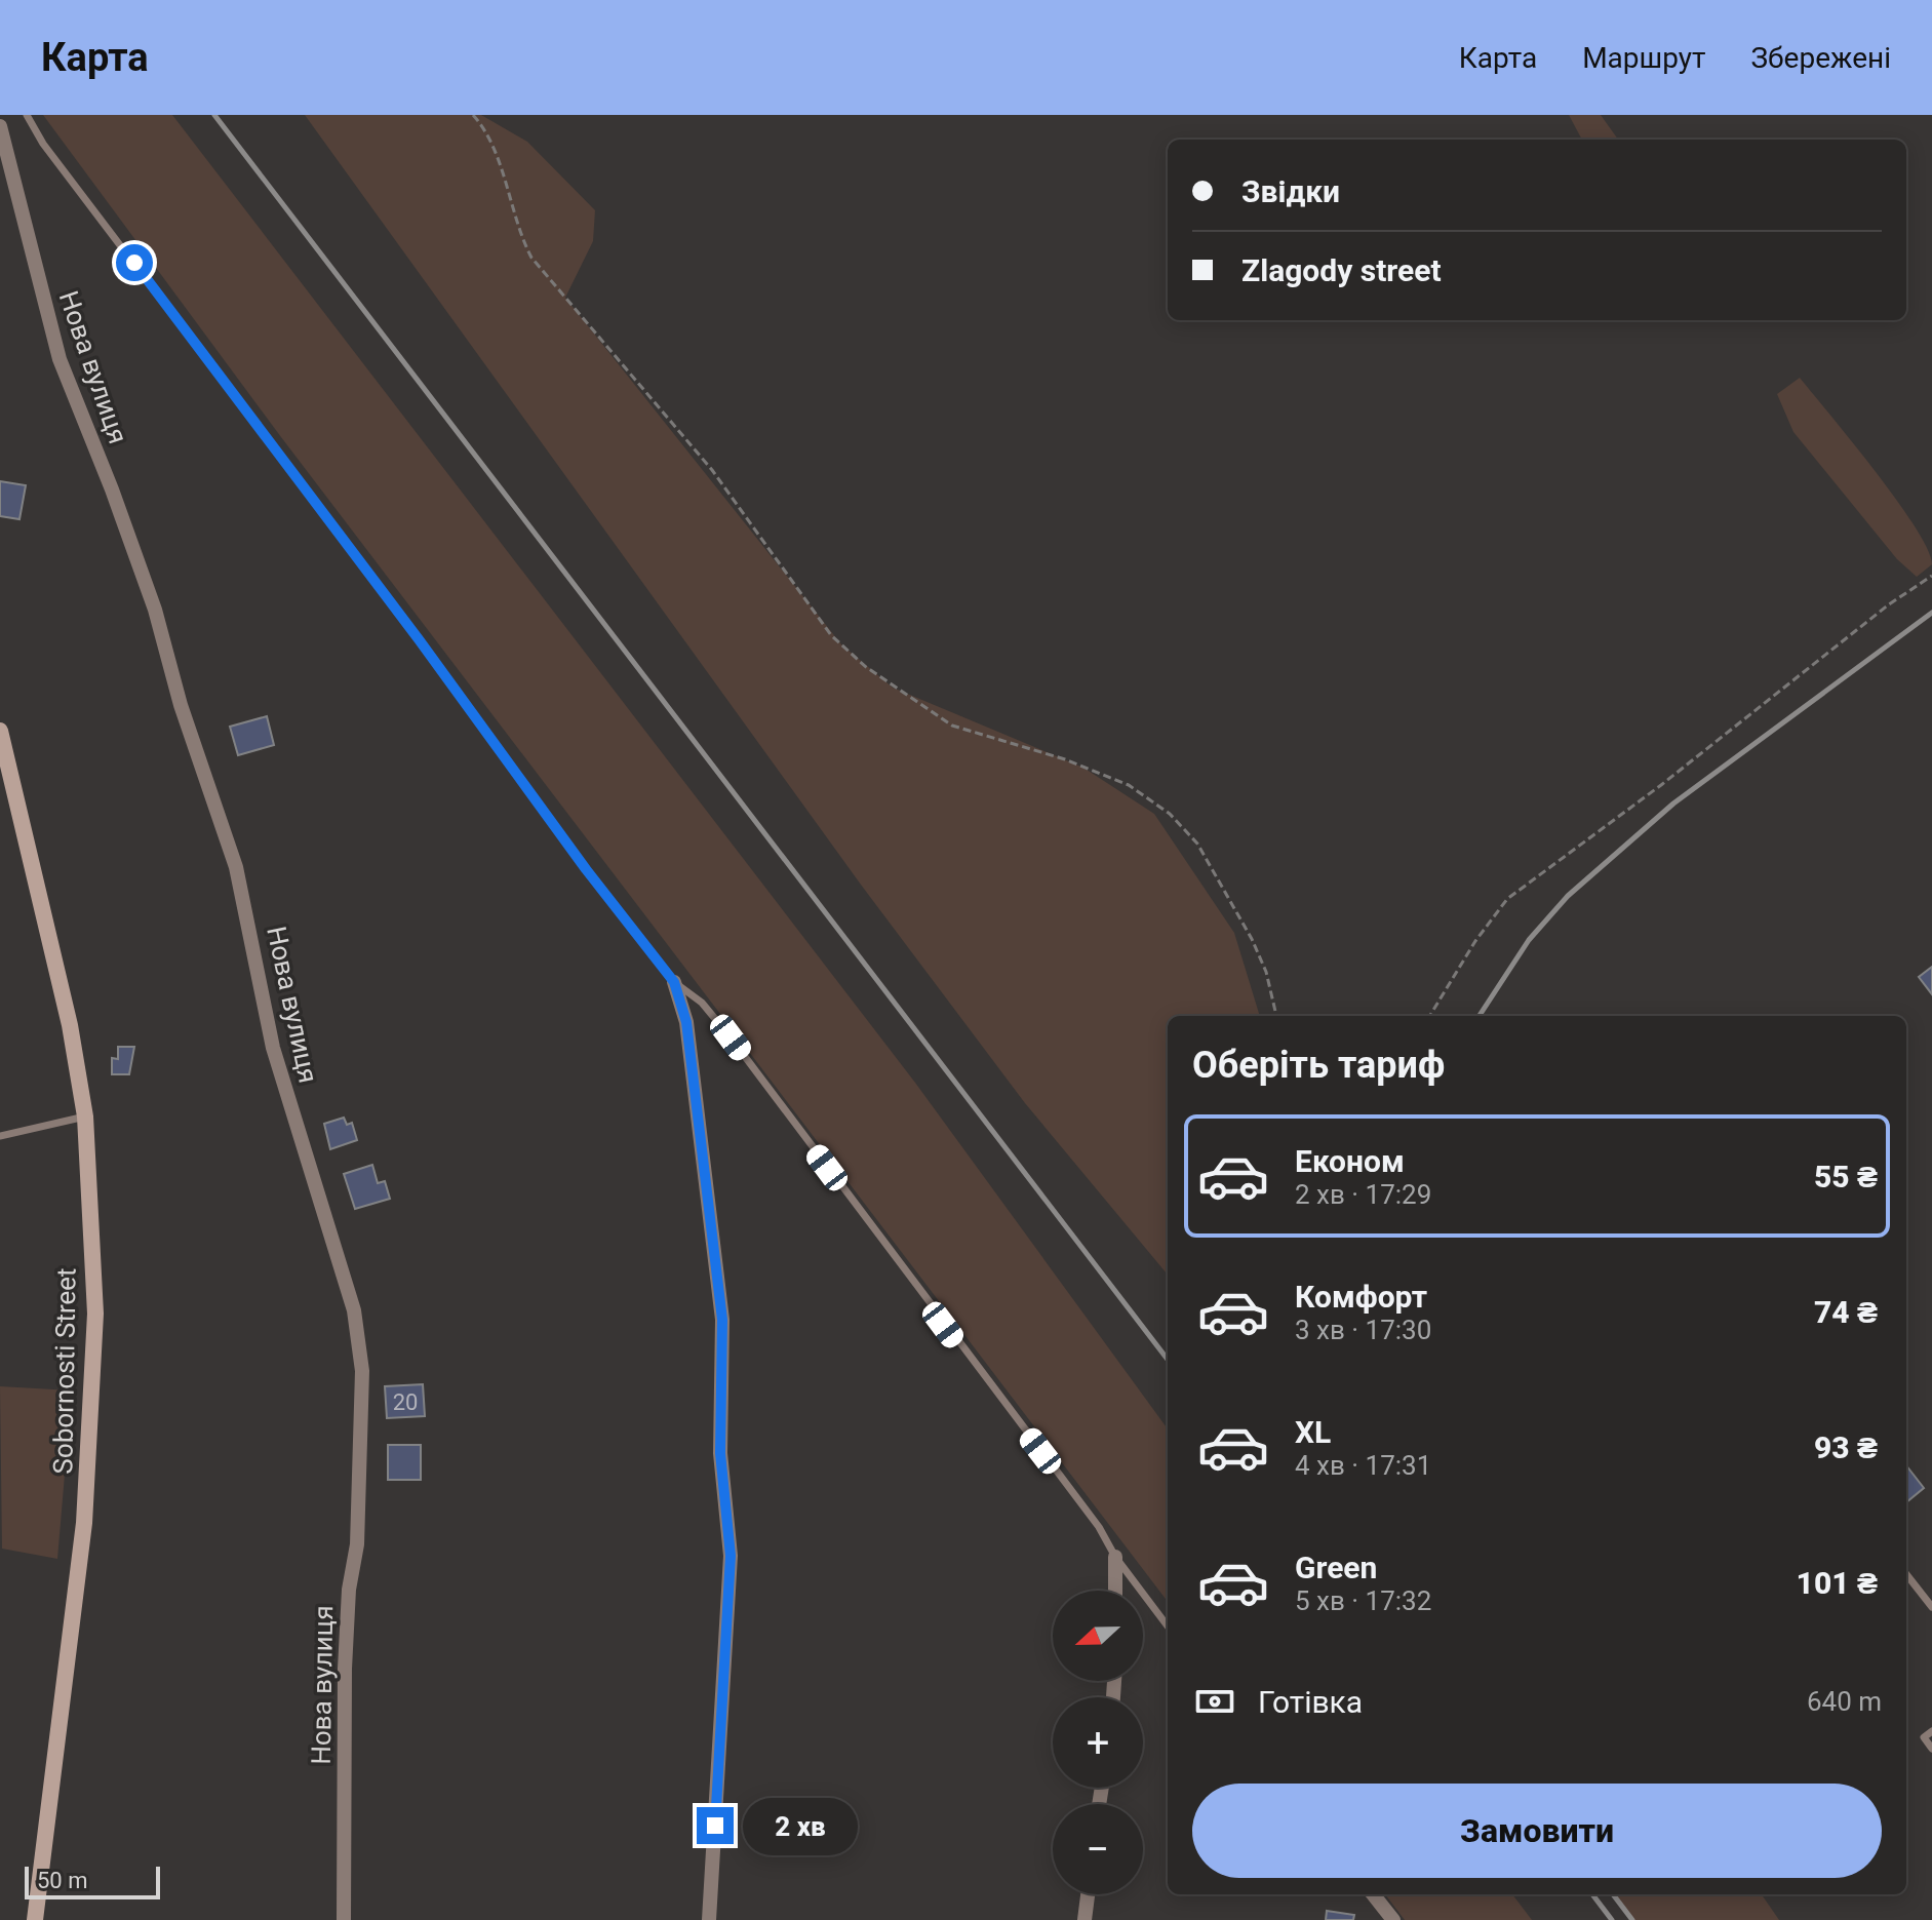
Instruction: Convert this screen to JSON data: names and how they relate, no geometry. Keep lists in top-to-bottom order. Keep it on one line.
{"streets":{"street":["Нова вулиця","Sobornosti Street"]},"house_numbers":["20"],"scale_bar":"50 m","north":"left","page":{"header":"Карта","nav":["Карта","Маршрут","Збережені"],"banner":["Звідки","Zlagody street"],"heading":"Оберіть тариф","list":[{"name":"Економ","note":"2 хв · 17:29","value":"55 ₴"},{"name":"Комфорт","note":"3 хв · 17:30","value":"74 ₴"},{"name":"XL","note":"4 хв · 17:31","value":"93 ₴"},{"name":"Green","note":"5 хв · 17:32","value":"101 ₴"}],"map_buttons":["+","−"],"pay":["Готівка","640 m"],"buttons":"Замовити","bubble":"2 хв","scale":"50 m"}}
